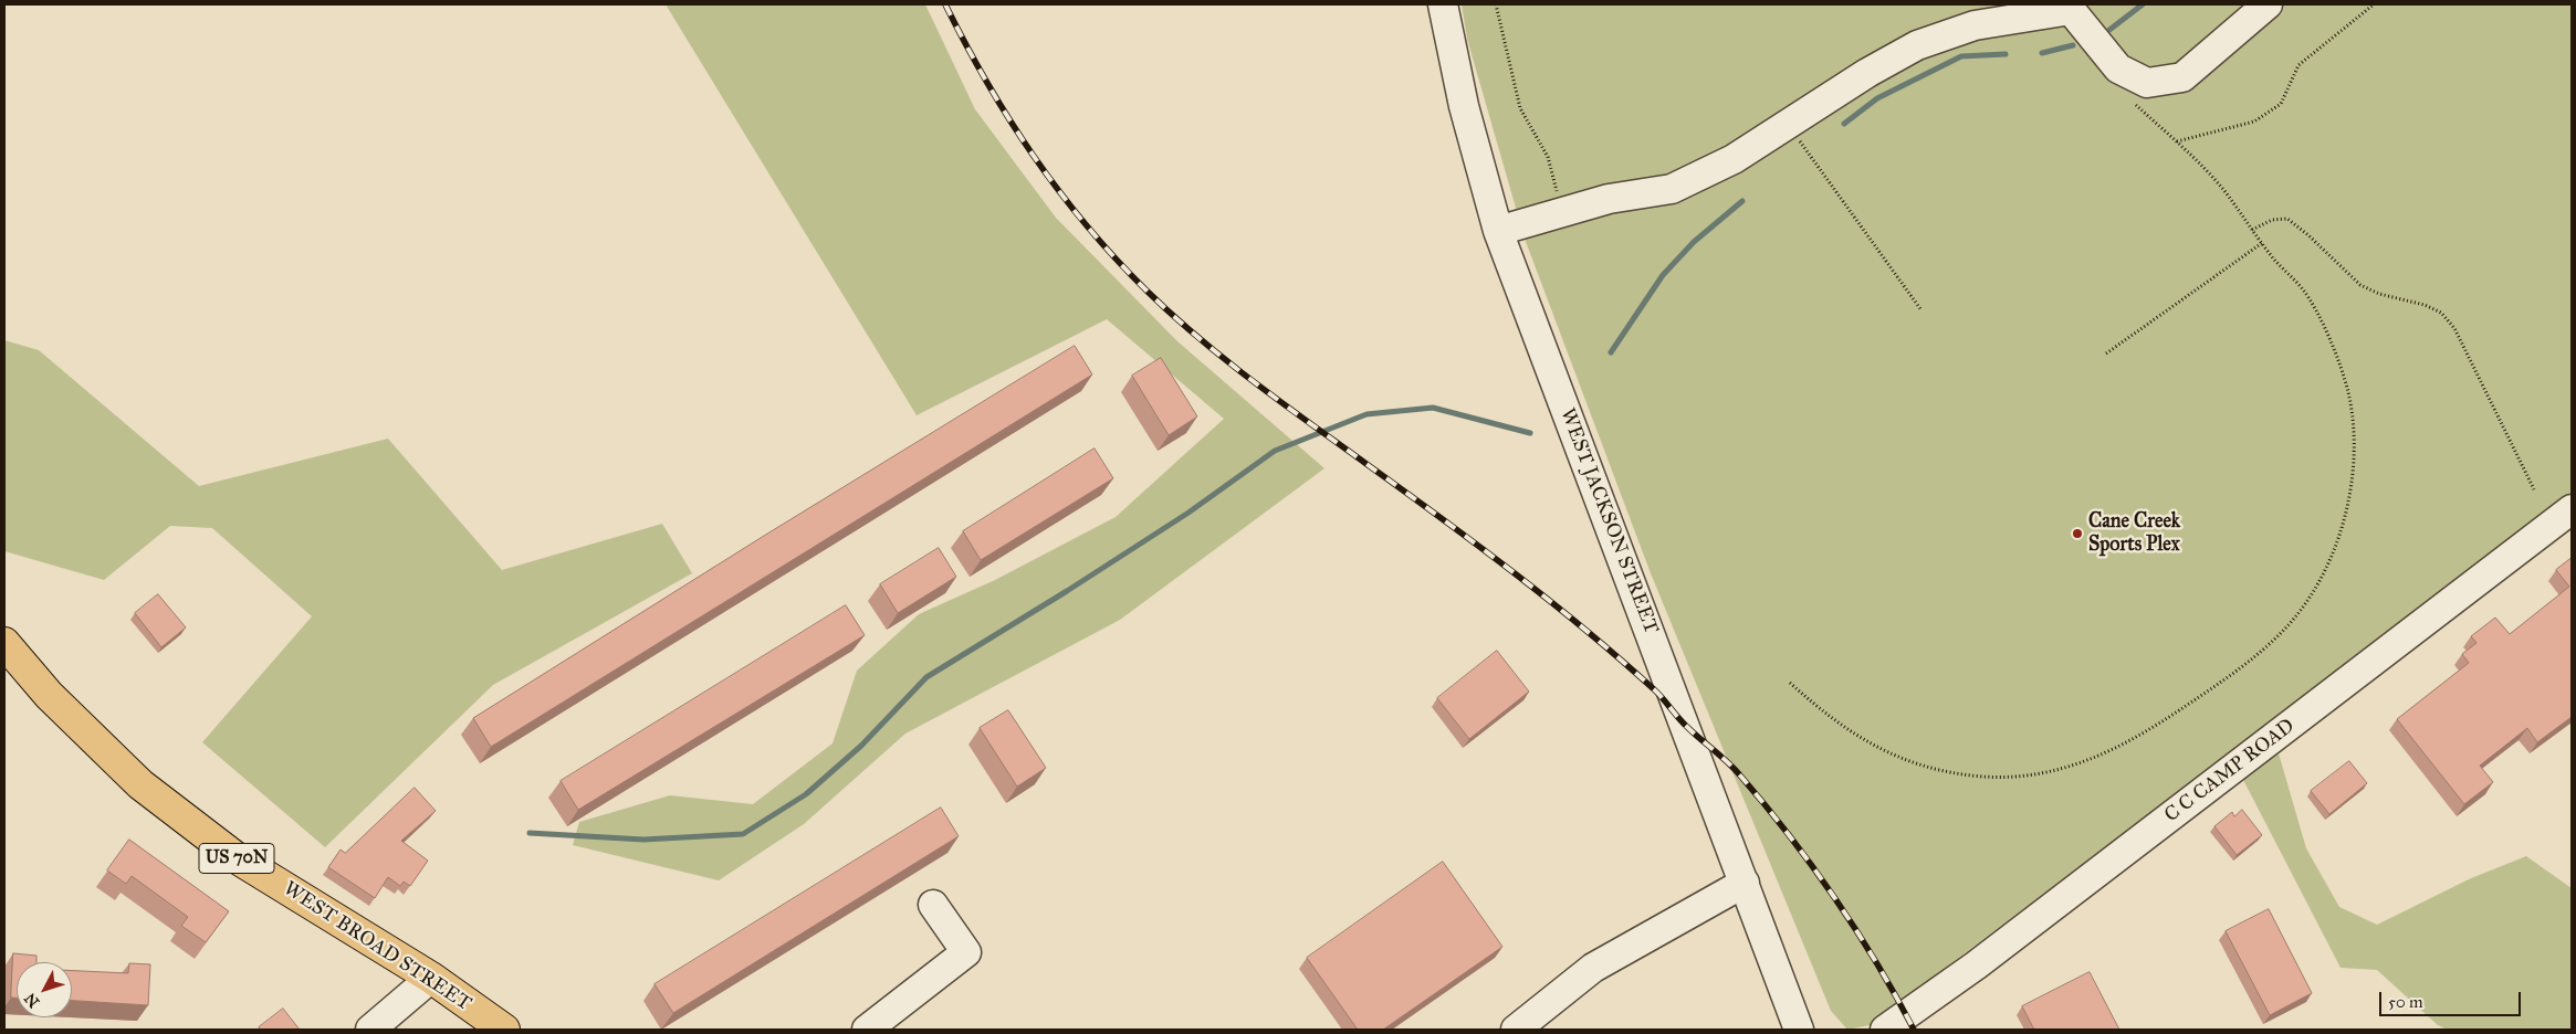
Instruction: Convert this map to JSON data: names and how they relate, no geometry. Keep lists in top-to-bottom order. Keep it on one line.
{"streets":{"main road":["US 70N","WEST BROAD STREET"],"street":["WEST JACKSON STREET","C C CAMP ROAD"]},"places":["Cane Creek Sports Plex"],"scale_bar":"50 m","north":"bottom left"}
